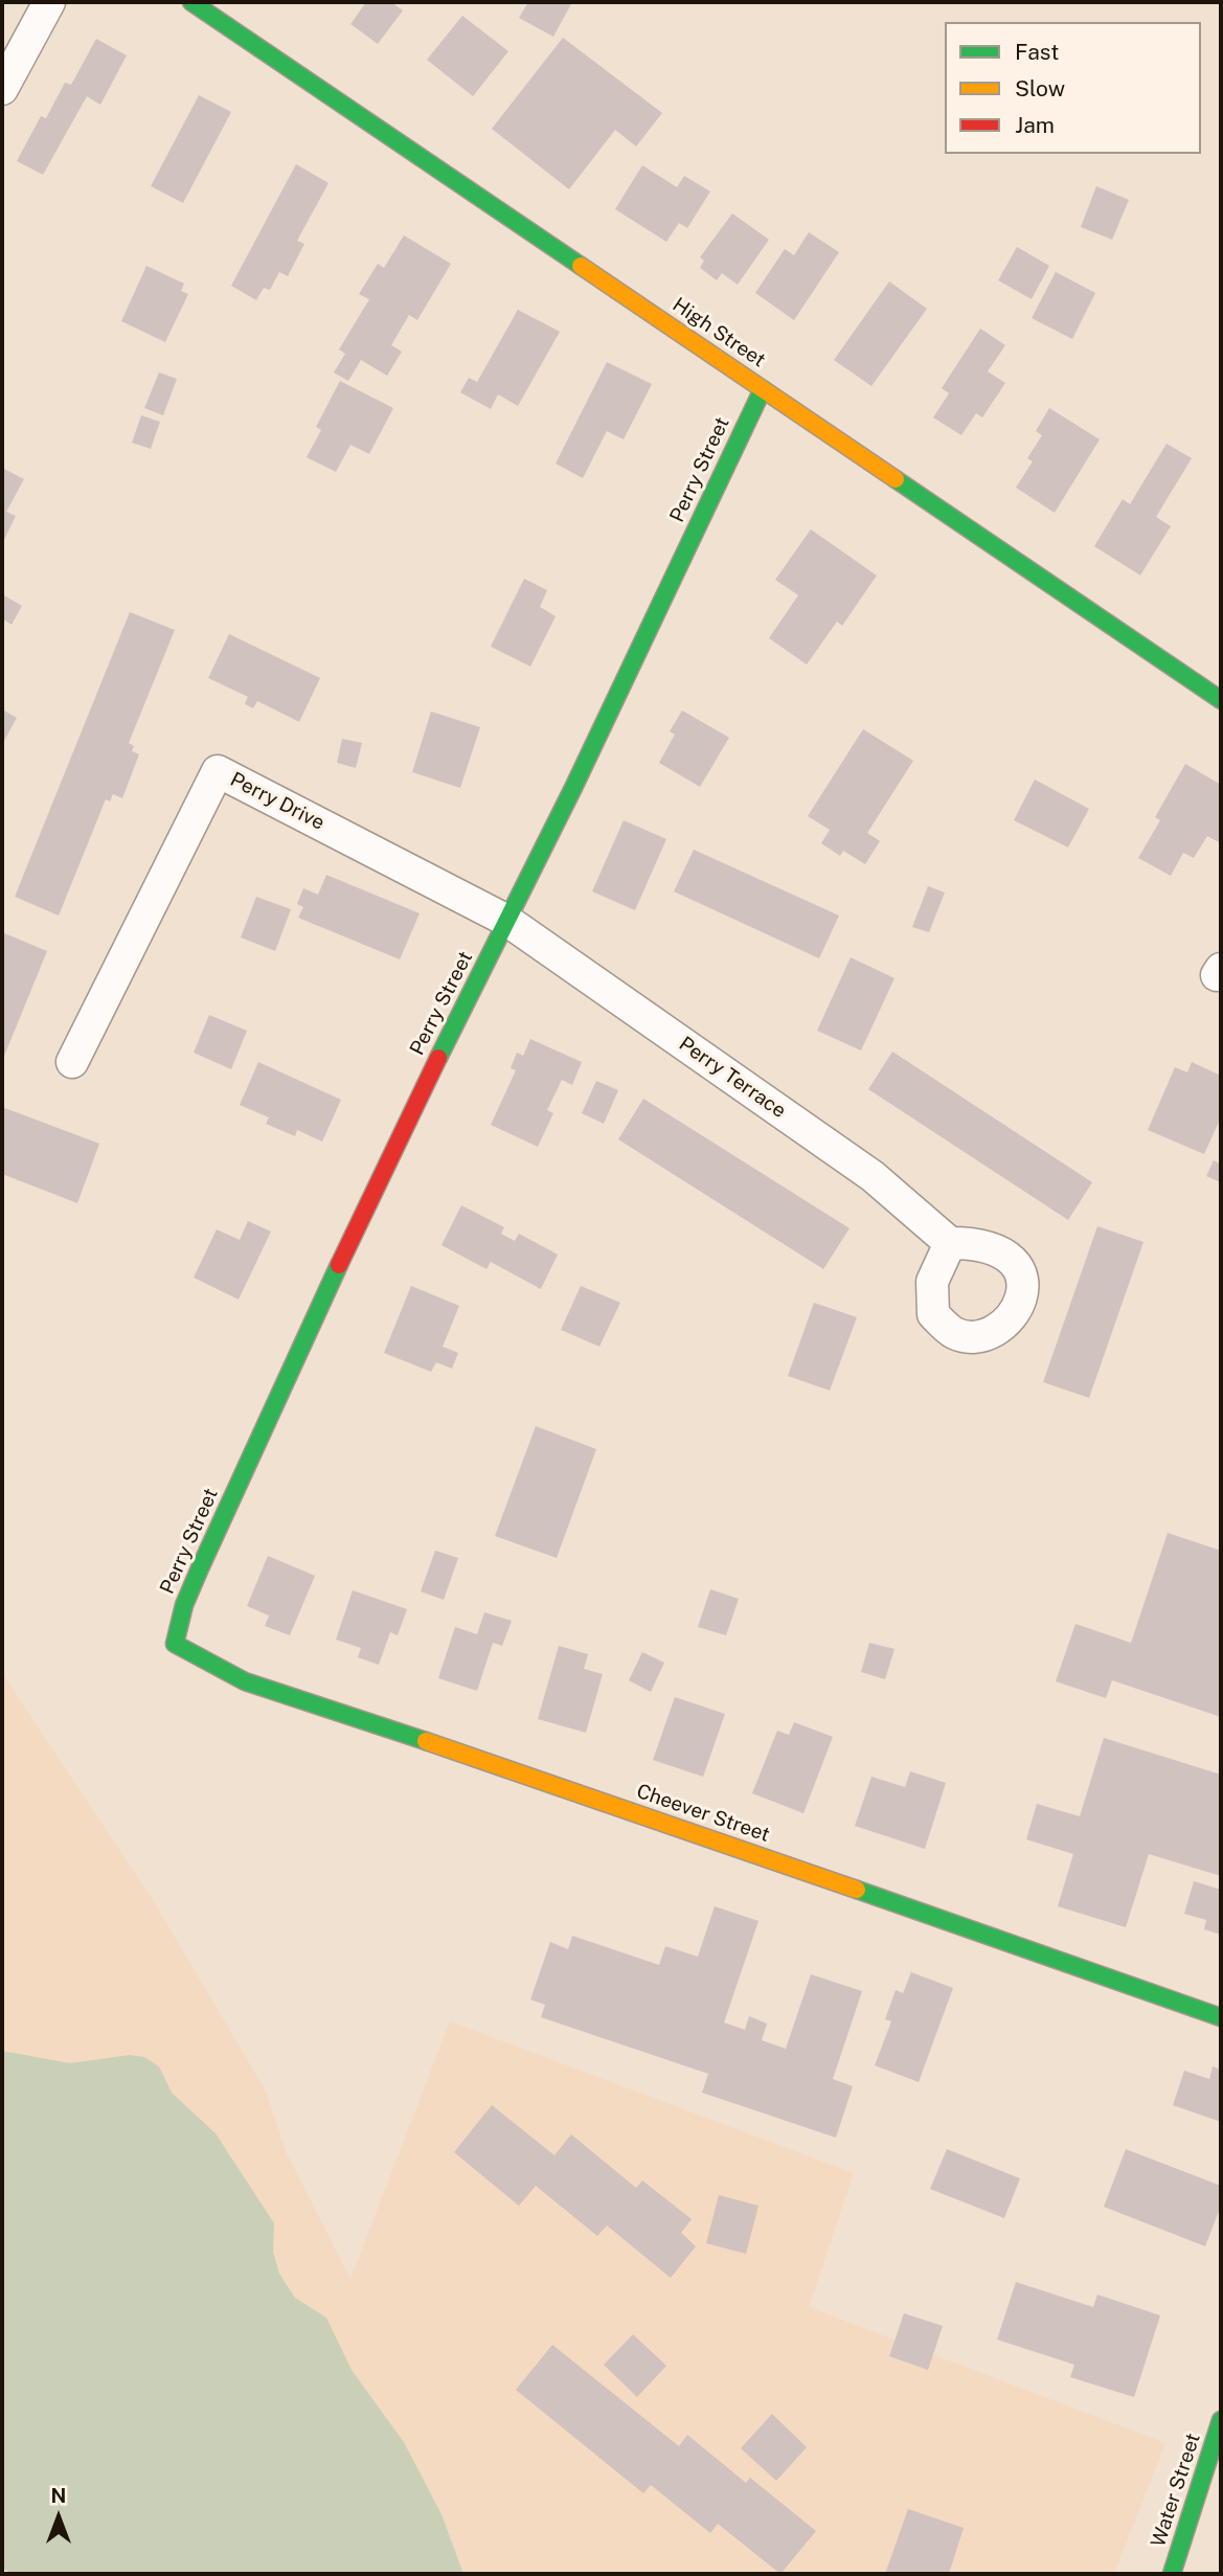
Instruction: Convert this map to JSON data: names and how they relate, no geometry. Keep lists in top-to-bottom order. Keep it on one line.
{"streets":{"street":["High Street","Perry Street","Perry Drive","Perry Terrace","Cheever Street","Water Street"]},"crossings":[["High Street","Perry Street"],["Perry Street","Perry Drive"],["Perry Street","Perry Terrace"],["Perry Street","Cheever Street"],["Perry Drive","Perry Terrace"]],"legend":["Fast","Slow","Jam"],"north":"top"}
